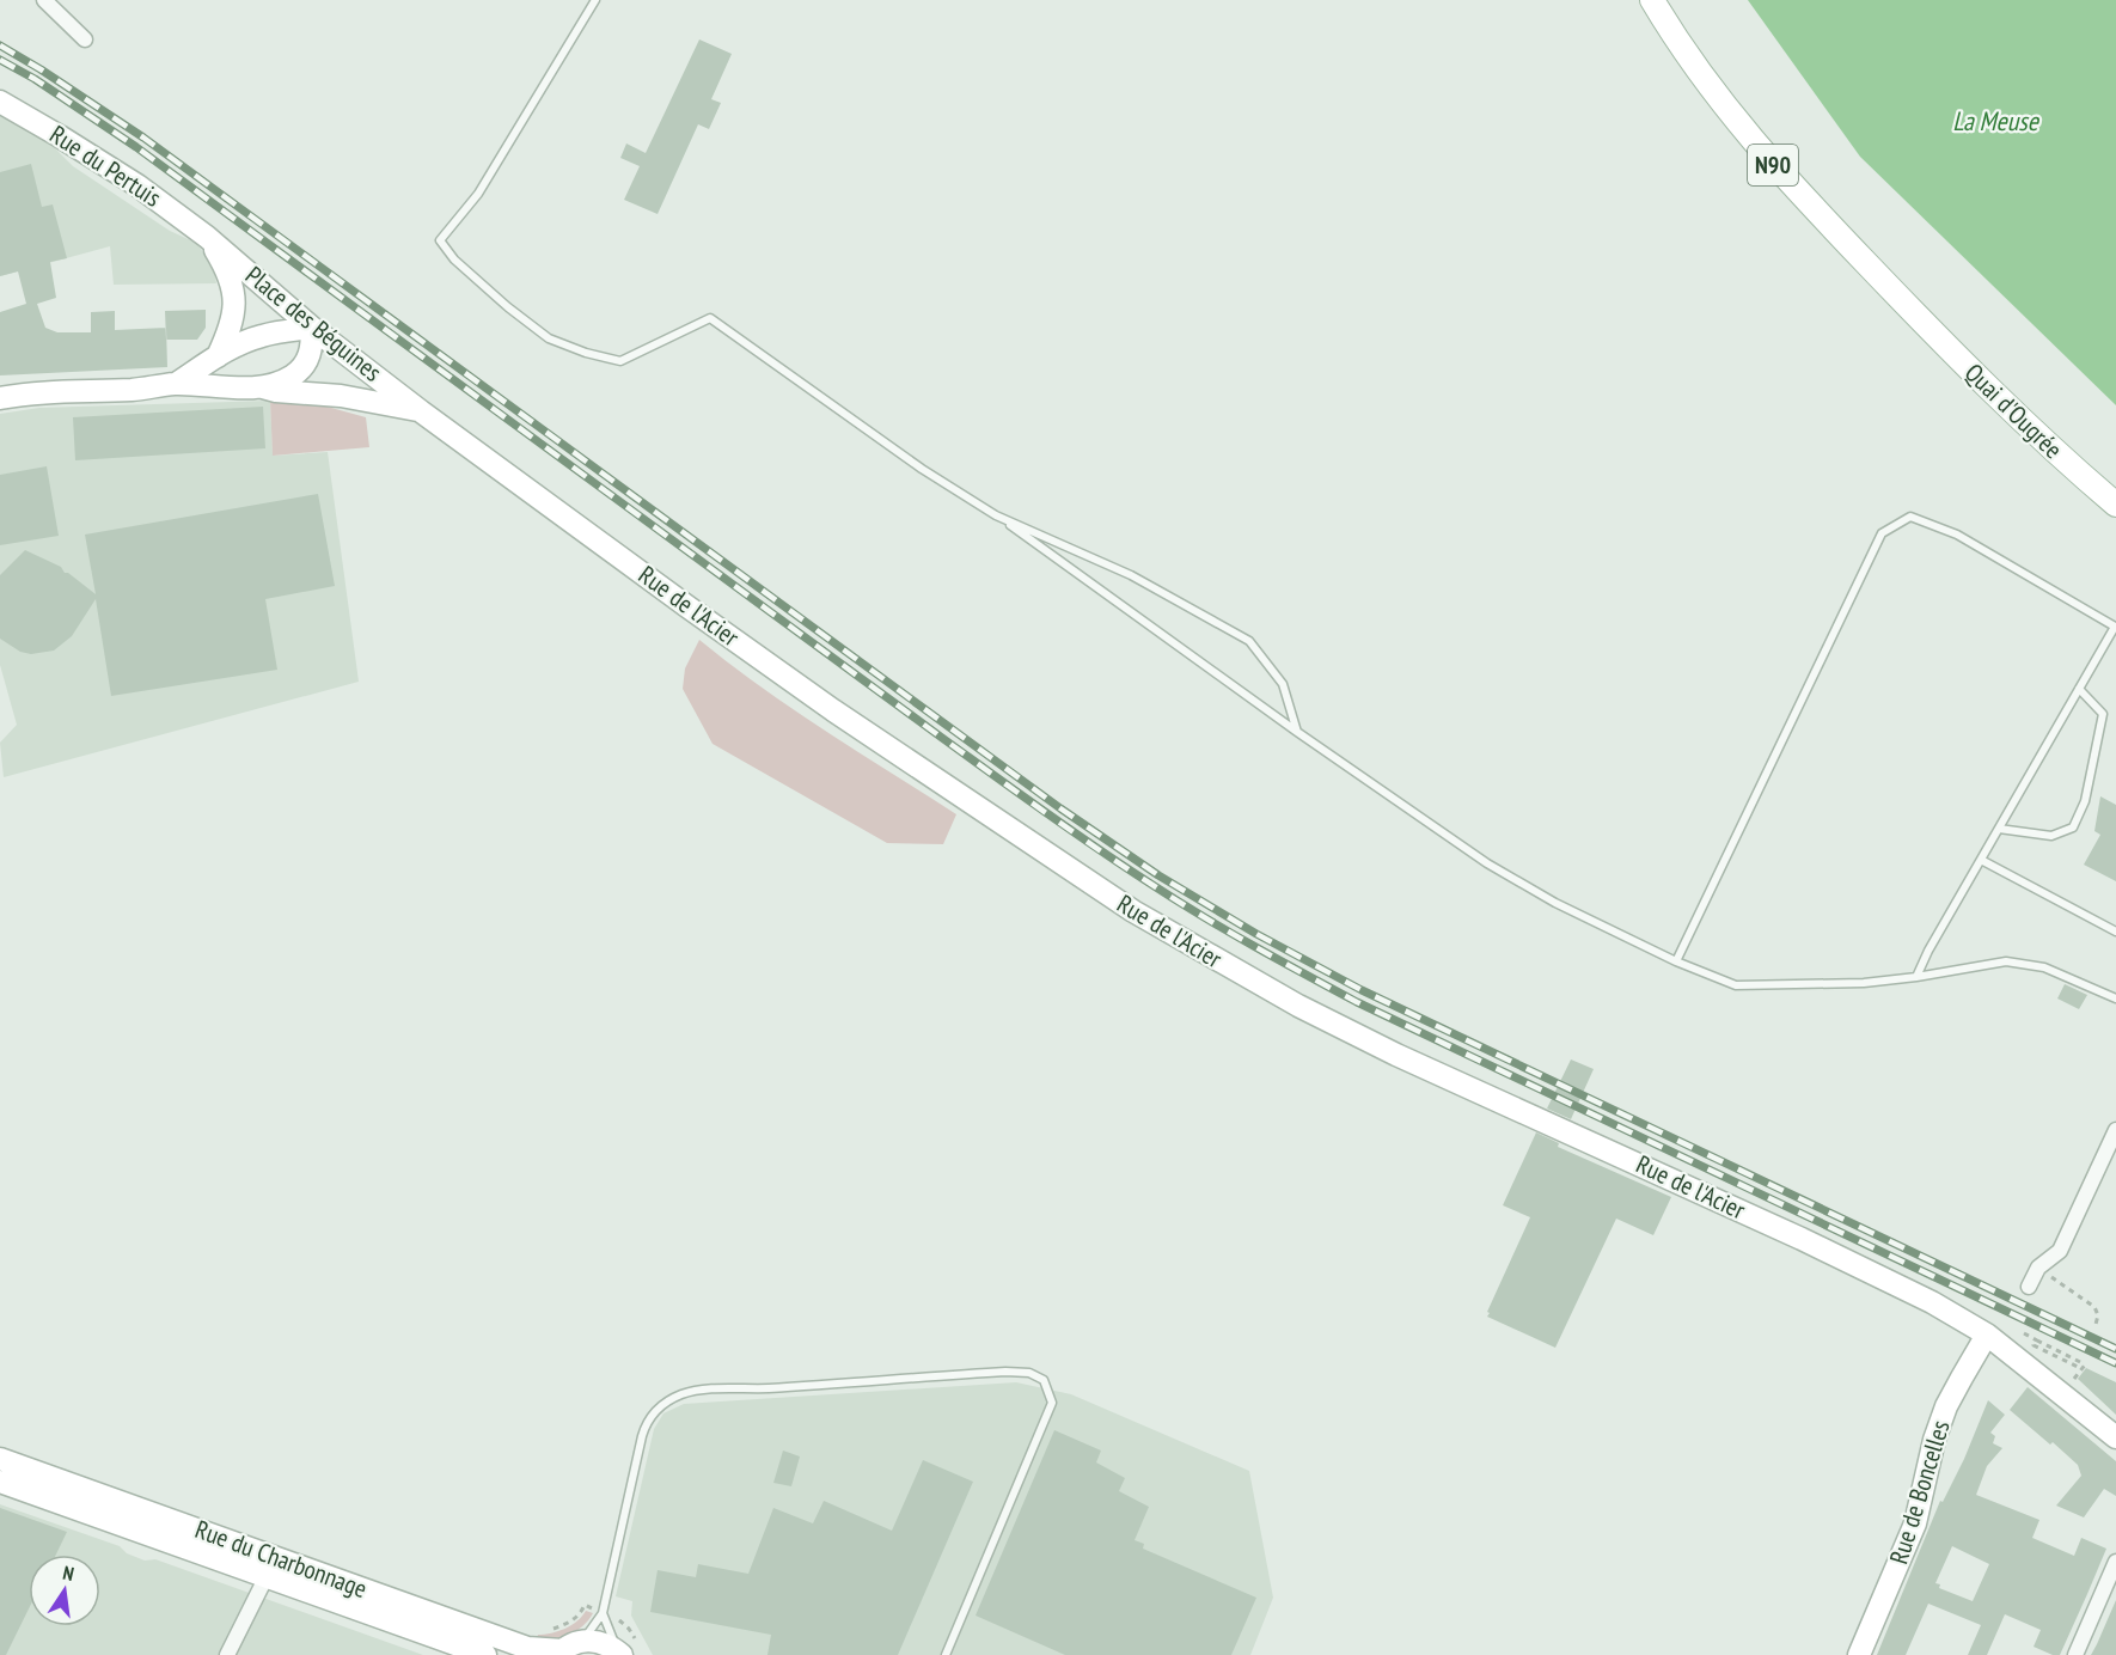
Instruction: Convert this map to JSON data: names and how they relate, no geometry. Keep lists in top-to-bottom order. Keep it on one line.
{"streets":{"main road":["N90","Rue du Pertuis","Place des Béguines","Quai d'Ougrée","Rue de l'Acier","Rue de Boncelles","Rue du Charbonnage"]},"crossings":[["Rue du Pertuis","Place des Béguines"],["Place des Béguines","Rue de l'Acier"],["Rue de l'Acier","Rue de Boncelles"]],"water":["La Meuse"],"north":"top"}
